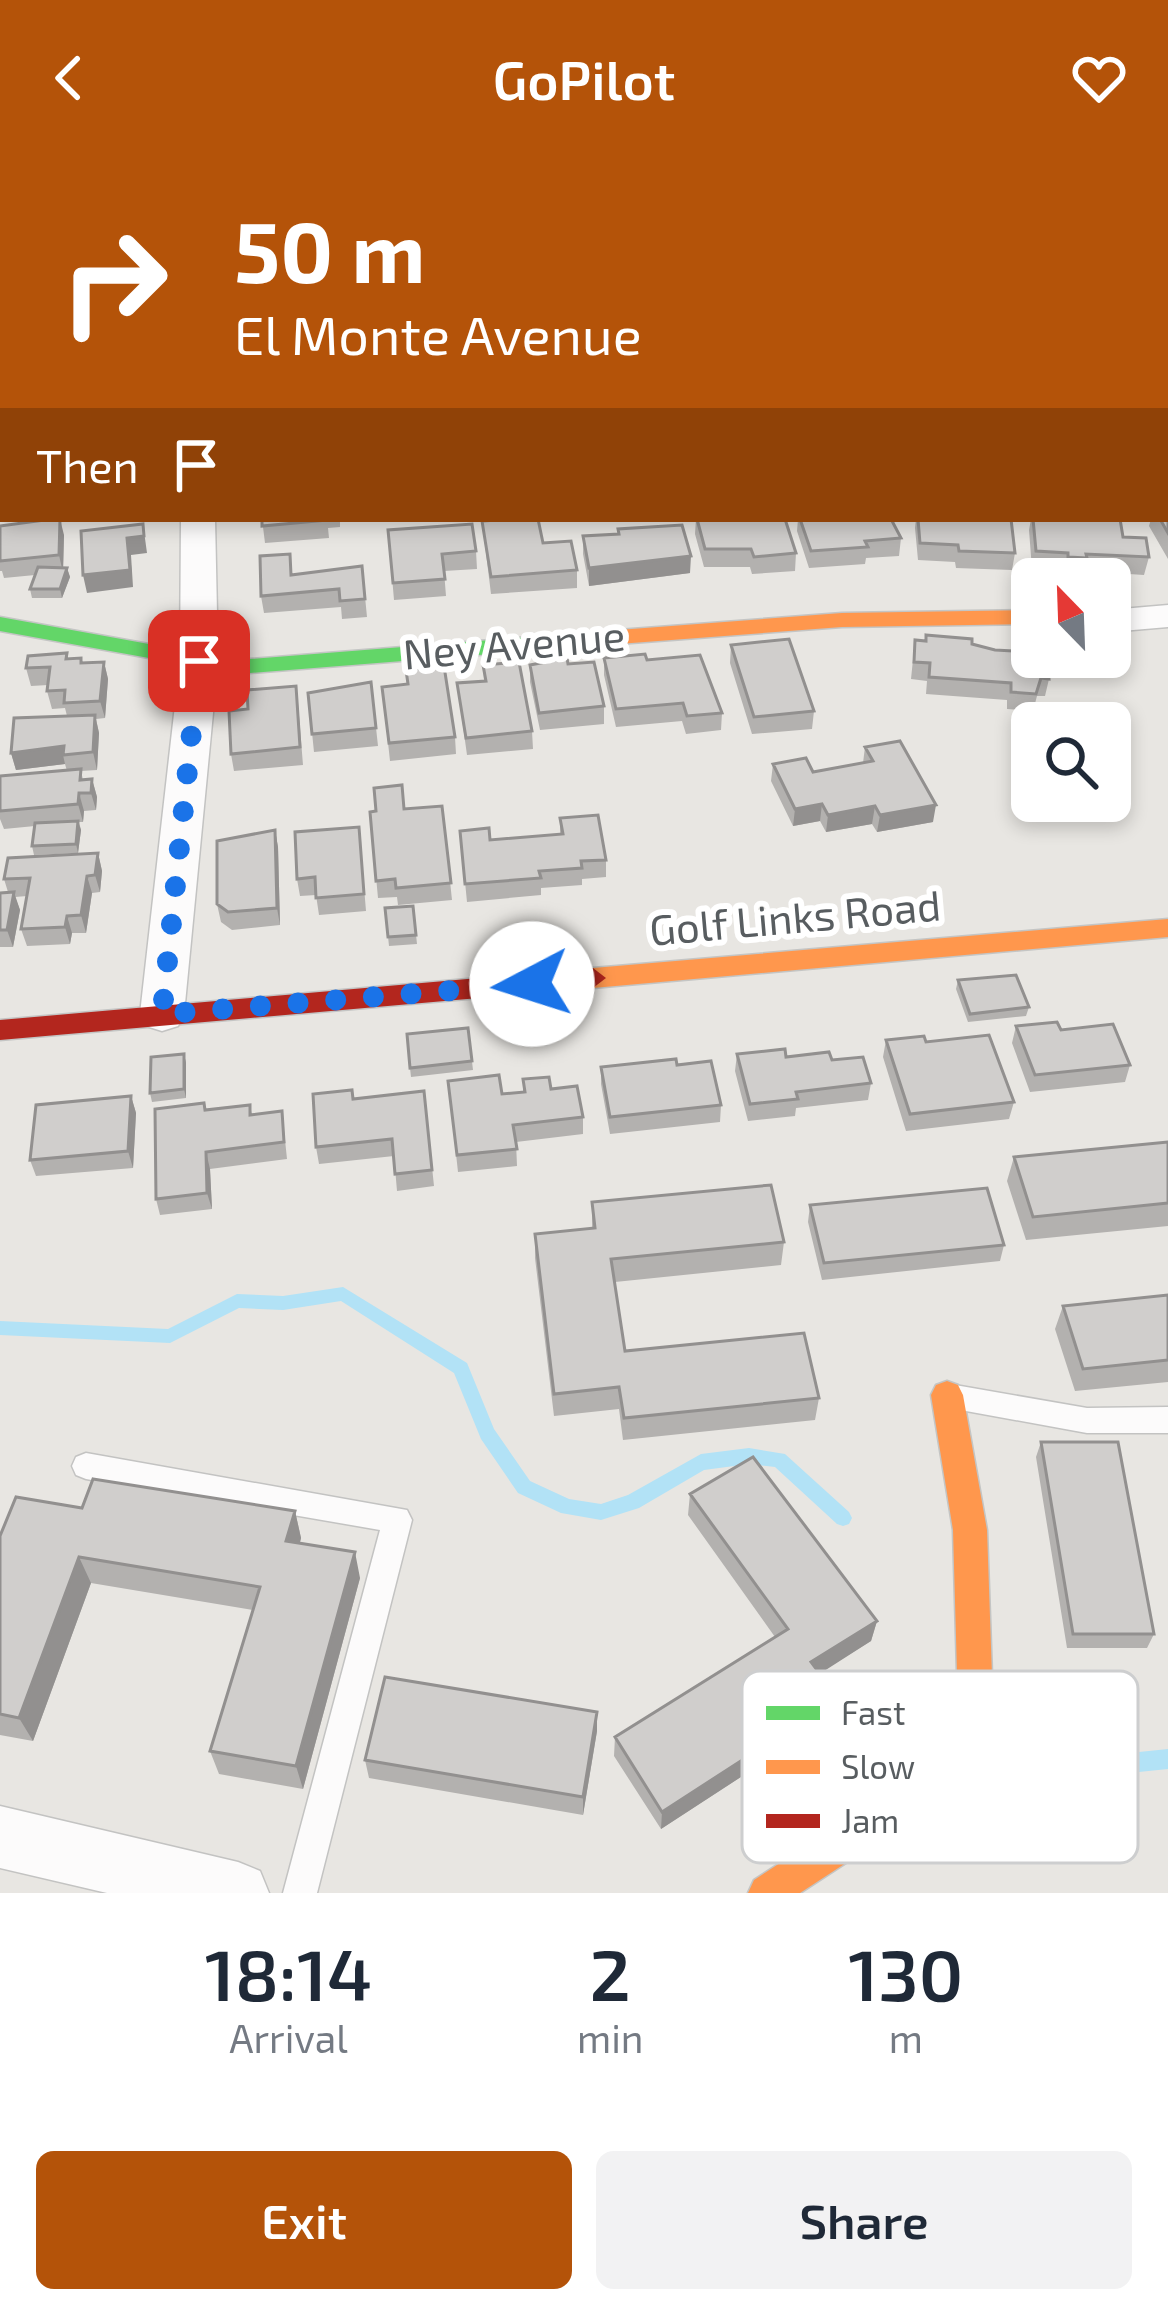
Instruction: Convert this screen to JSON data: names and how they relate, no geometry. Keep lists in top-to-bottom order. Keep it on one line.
{"streets":{"street":["Ney Avenue","Golf Links Road"]},"legend":["Fast","Slow","Jam"],"north":"top left","page":{"header":"GoPilot","turn":["50 m","El Monte Avenue"],"then":"Then","eta":["18:14","Arrival","2","min","130","m"],"buttons":["Exit","Share"]}}
